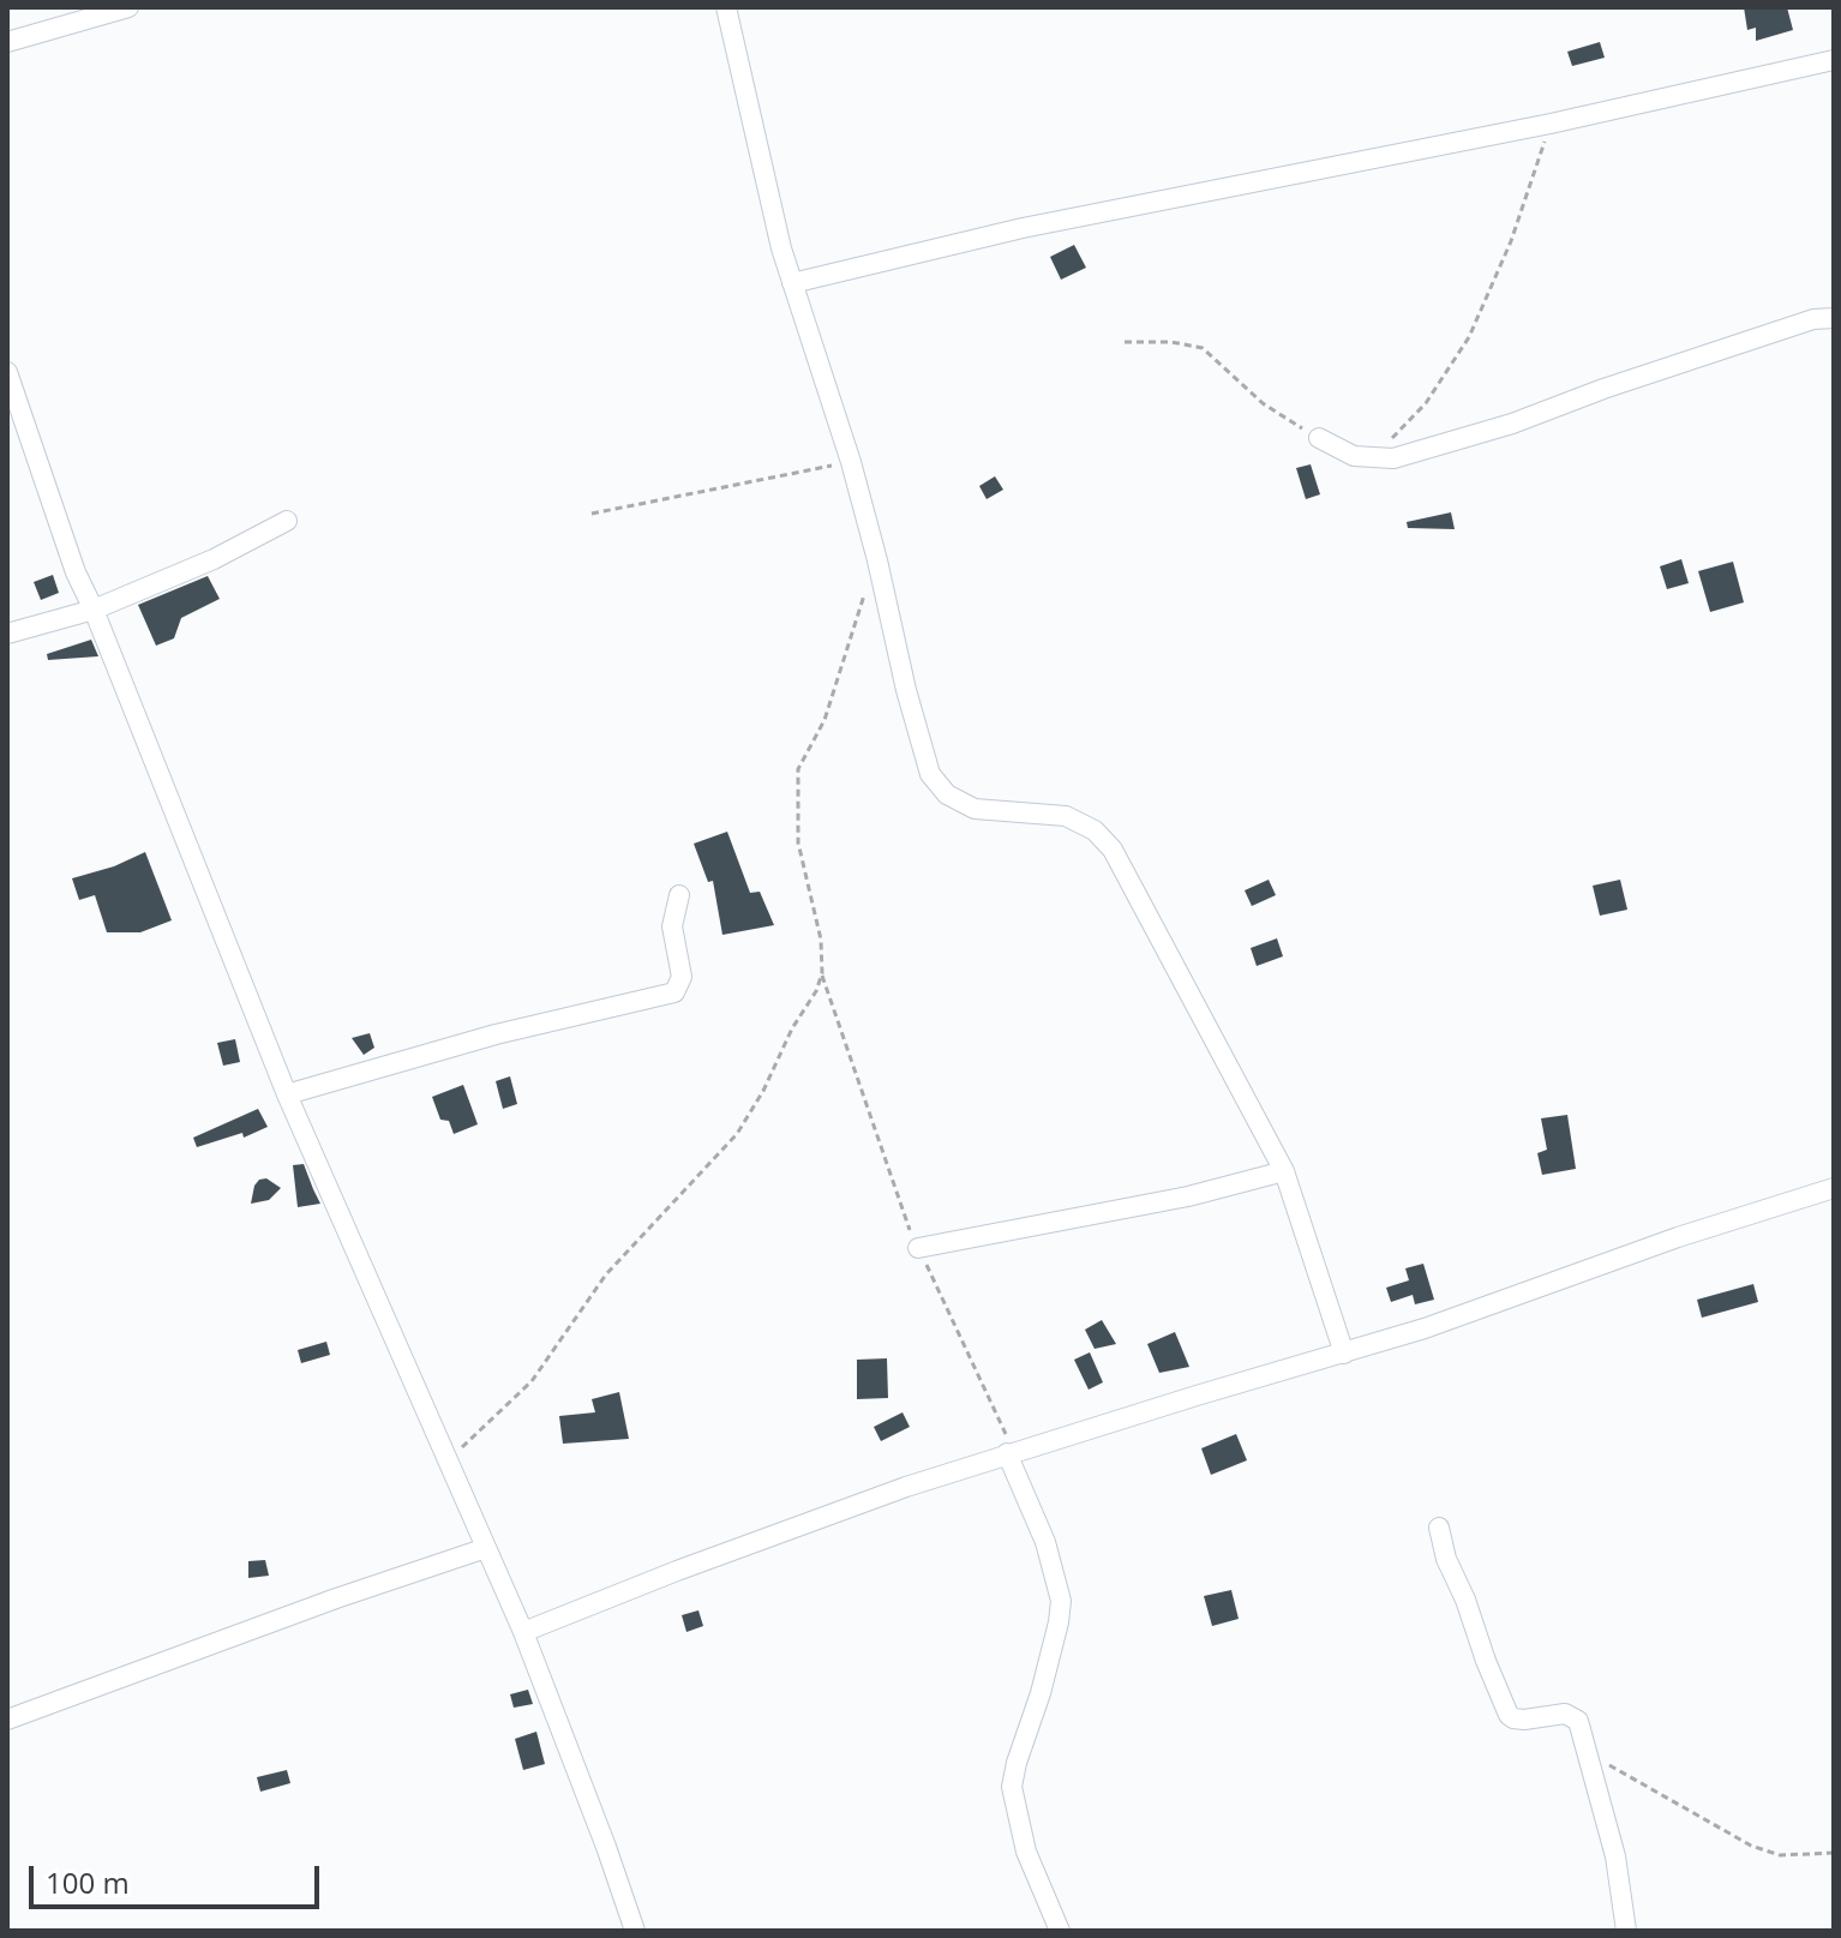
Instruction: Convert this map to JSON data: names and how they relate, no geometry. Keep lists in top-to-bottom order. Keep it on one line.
{"scale_bar":"100 m"}
